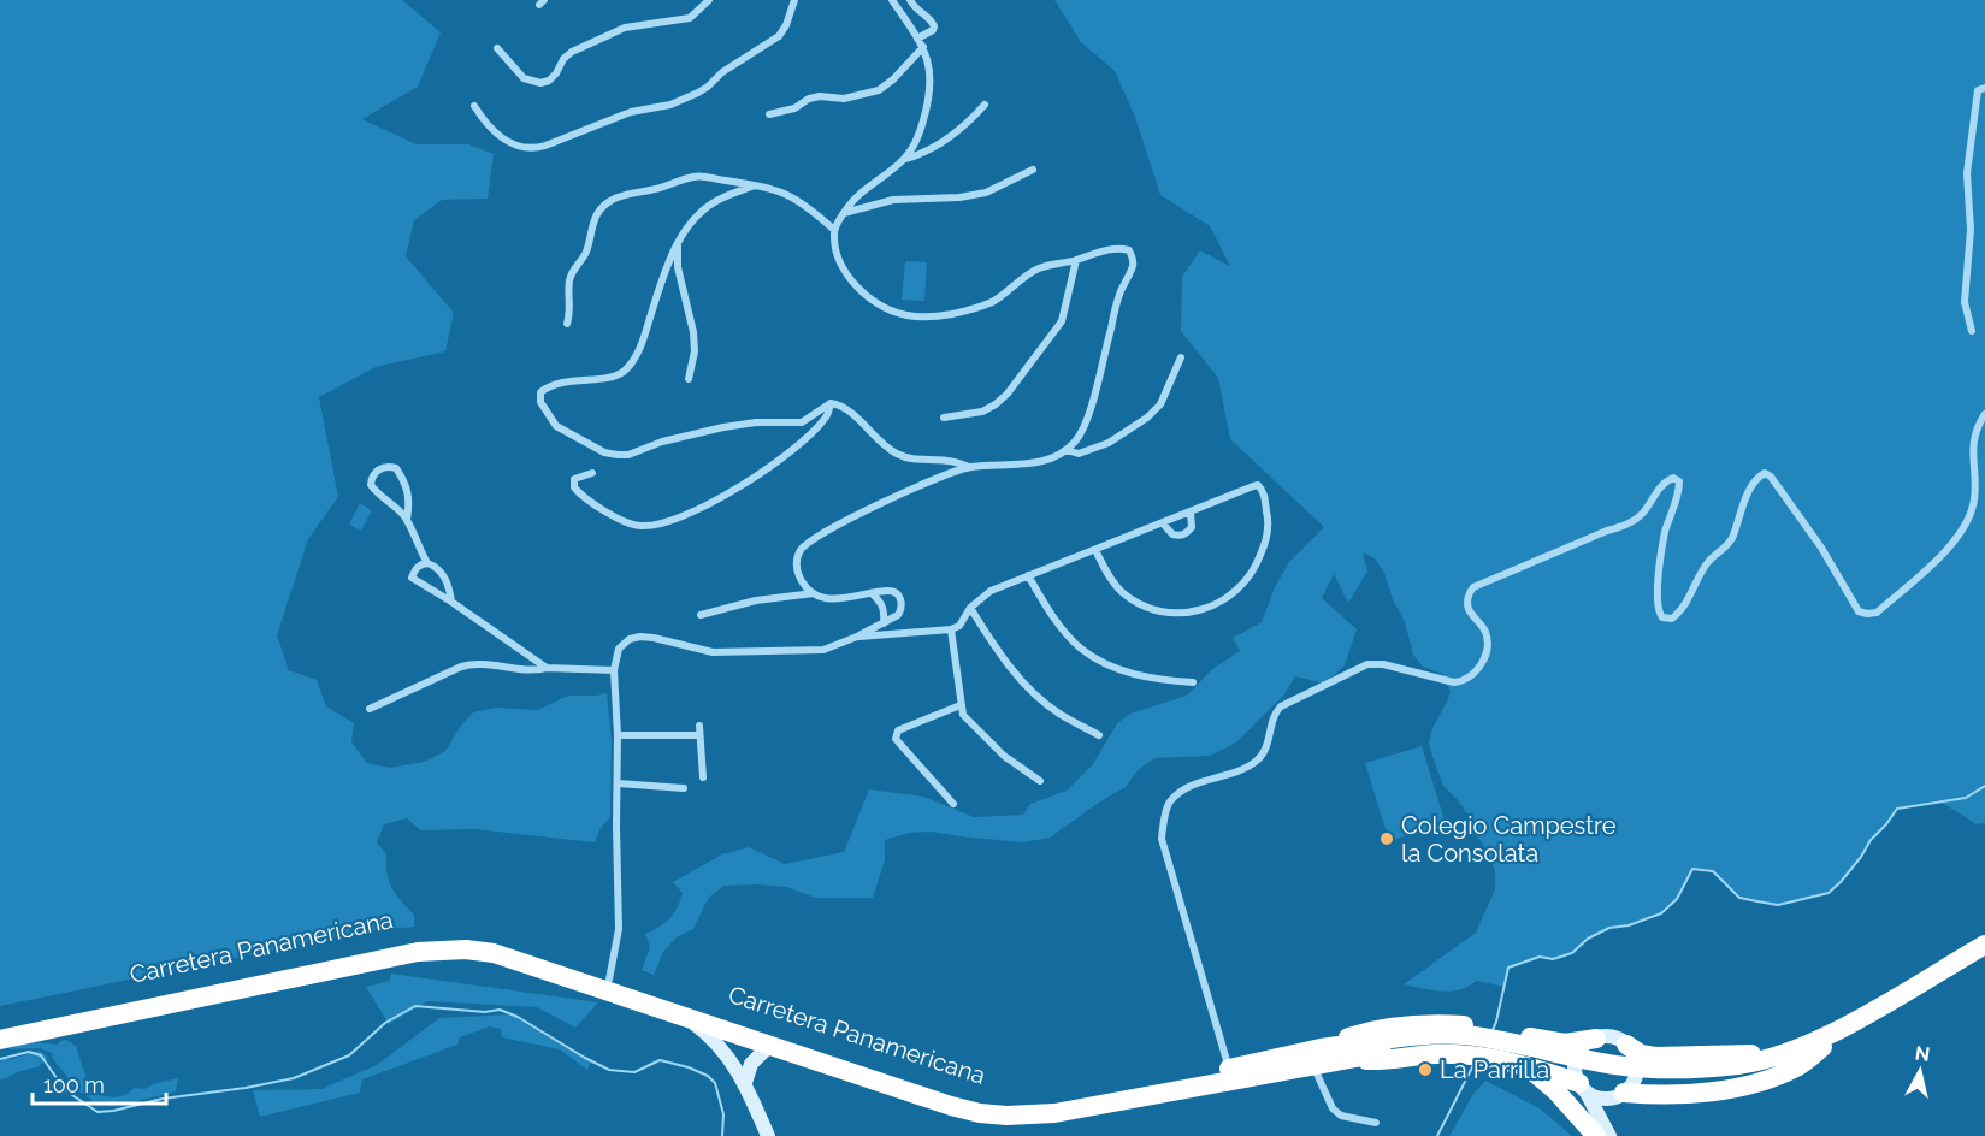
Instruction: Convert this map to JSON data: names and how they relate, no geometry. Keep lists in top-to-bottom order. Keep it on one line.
{"streets":{"highway":["Carretera Panamericana"]},"places":["Colegio Campestre la Consolata","La Parrilla"],"scale_bar":"100 m","north":"top"}
